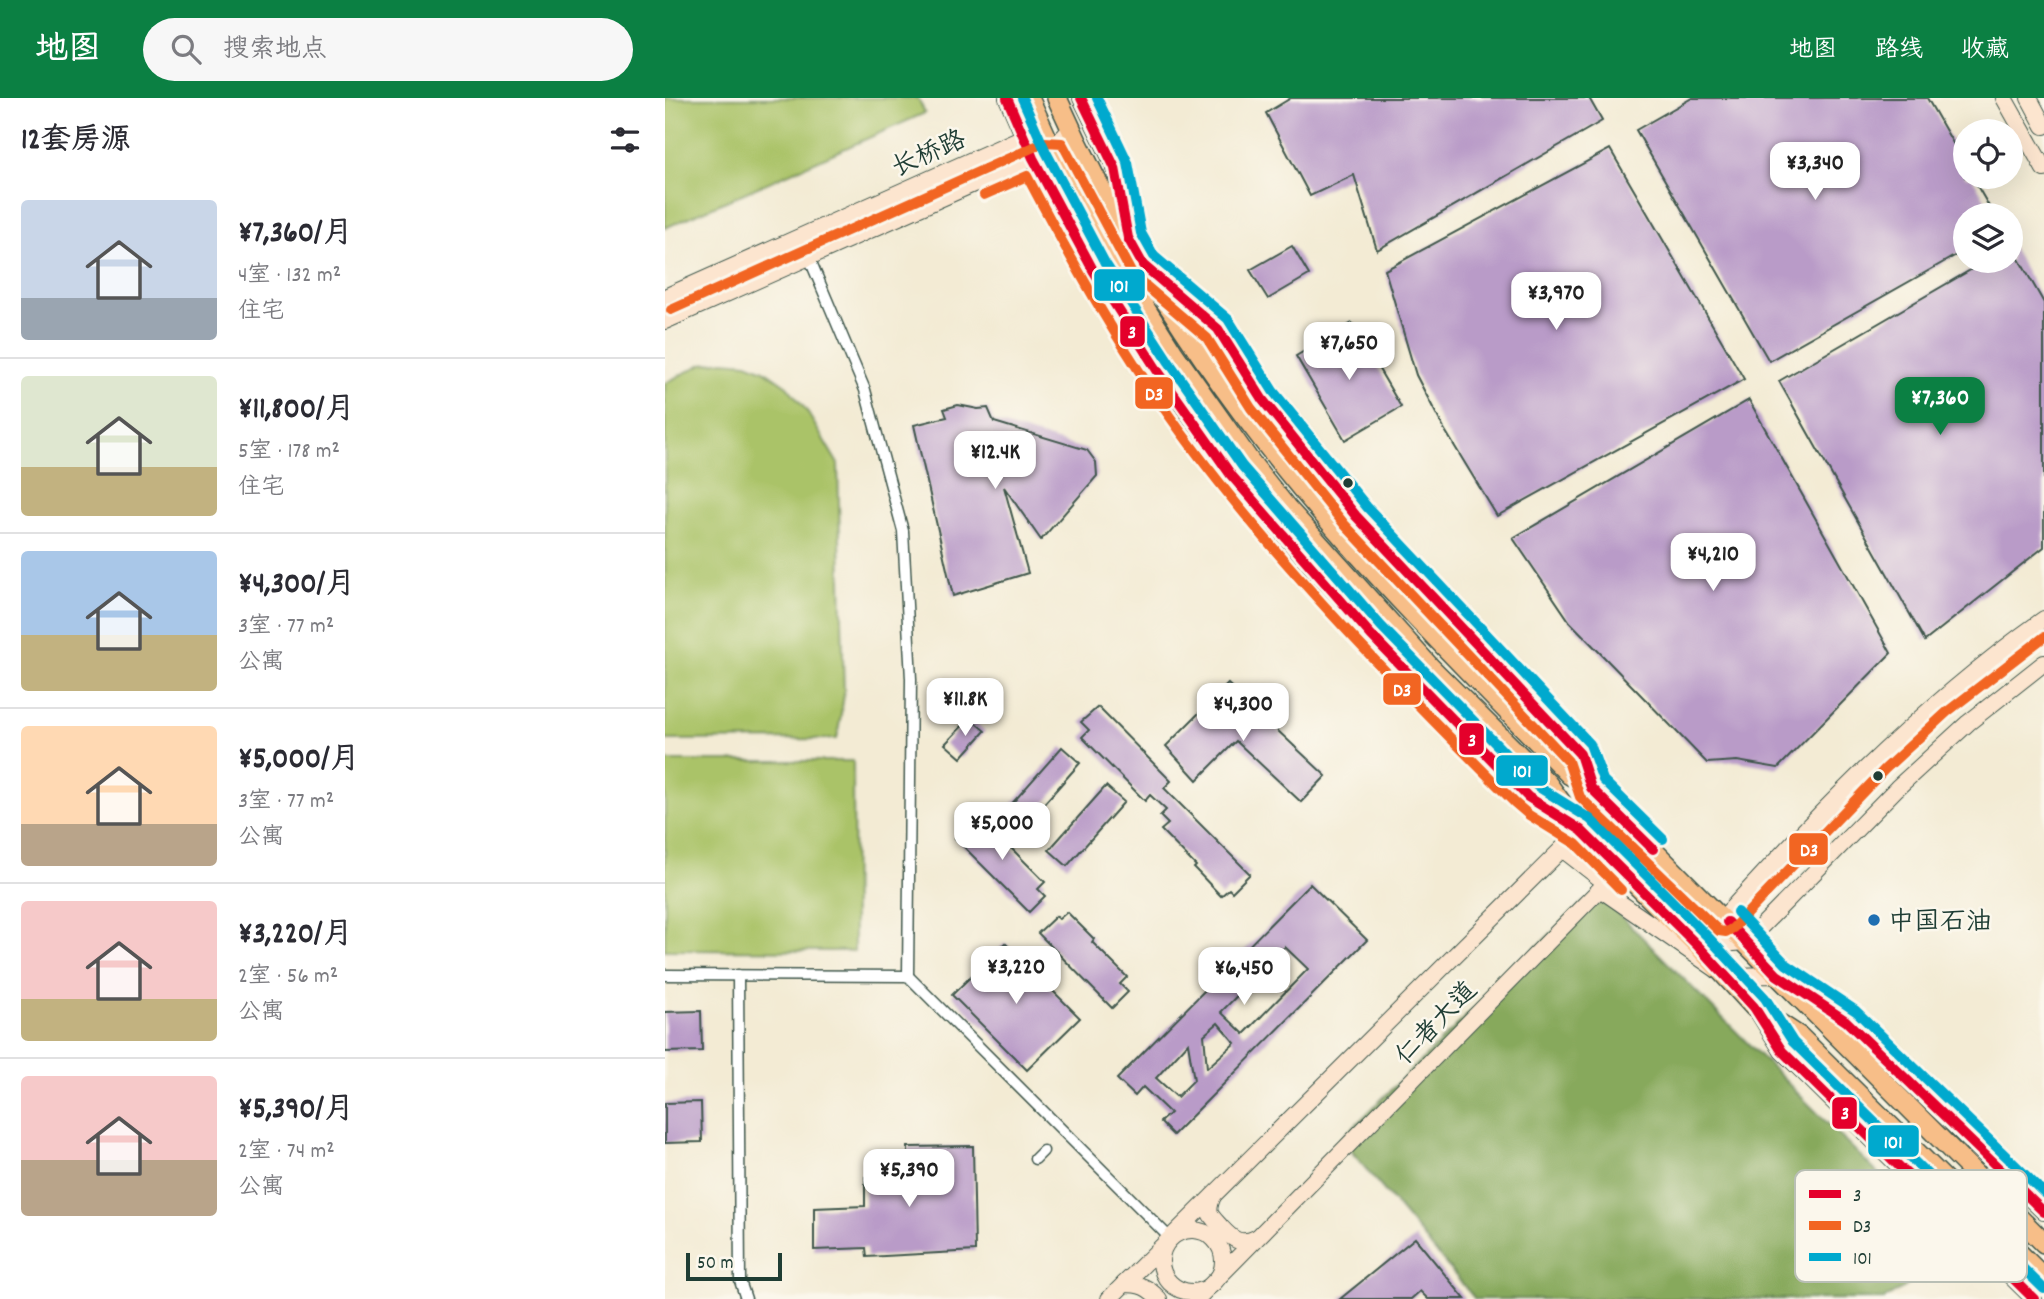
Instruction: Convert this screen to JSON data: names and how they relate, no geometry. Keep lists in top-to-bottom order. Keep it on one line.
{"streets":{"street":["长桥路","仁者大道"]},"places":["中国石油"],"lines":["transit line 3","transit line 101","transit line D3"],"legend":["3","D3","101"],"scale_bar":"50 m","page":{"header":"地图","search":"搜索地点","nav":["地图","路线","收藏"],"heading":"12套房源","price":["¥3,340","¥3,970","¥7,650","¥7,360","¥12.4K","¥4,210","¥11.8K","¥4,300","¥5,000","¥3,220","¥6,450","¥5,390"],"list":[{"name":"¥7,360/月","note":"4室 · 132 m² · 住宅"},{"name":"¥11,800/月","note":"5室 · 178 m² · 住宅"},{"name":"¥4,300/月","note":"3室 · 77 m² · 公寓"},{"name":"¥5,000/月","note":"3室 · 77 m² · 公寓"},{"name":"¥3,220/月","note":"2室 · 56 m² · 公寓"},{"name":"¥5,390/月","note":"2室 · 74 m² · 公寓"}],"scale":"50 m"}}
